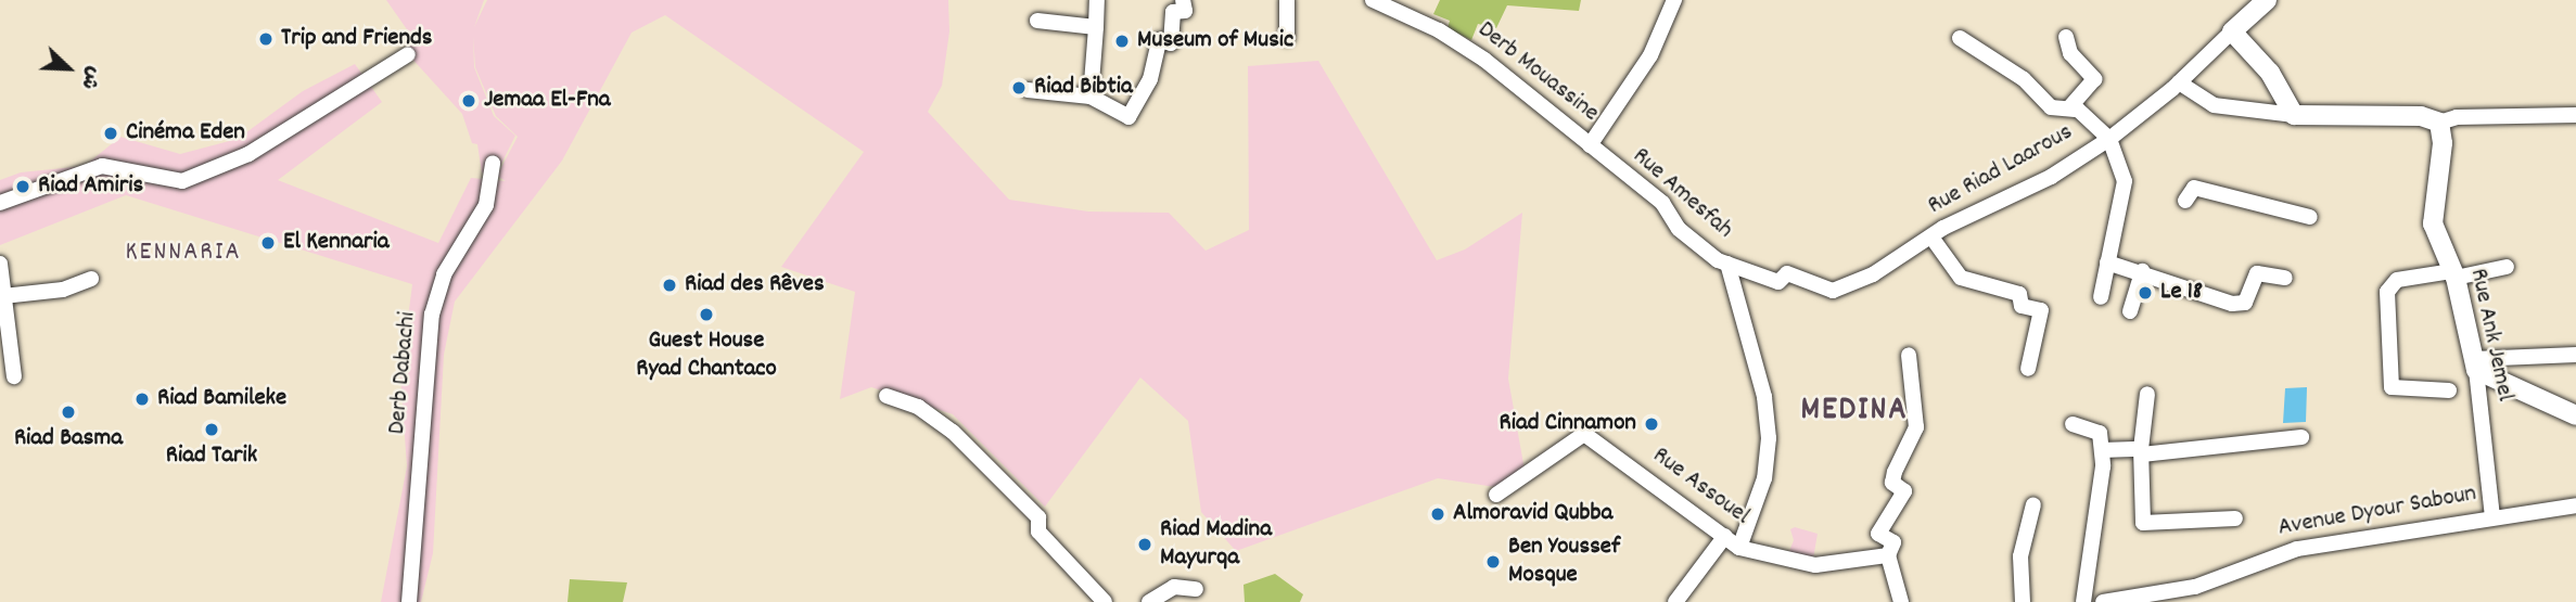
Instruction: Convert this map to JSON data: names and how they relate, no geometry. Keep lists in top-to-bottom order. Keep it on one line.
{"streets":{"street":["Derb Mouassine","Rue Riad Laarous","Rue Amesfah","Rue Ank Jemel","Derb Dabachi","Rue Assouel","Avenue Dyour Saboun"]},"crossings":[["Derb Mouassine","Rue Amesfah"],["Rue Riad Laarous","Rue Amesfah"],["Rue Amesfah","Rue Assouel"],["Rue Ank Jemel","Avenue Dyour Saboun"]],"districts":["KENNARIA","MEDINA"],"places":["Trip and Friends","Museum of Music","Riad Bibtia","Jemaa El-Fna","Cinéma Eden","Riad Amiris","El Kennaria","Riad des Rêves","Le 18","Guest House Ryad Chantaco","Riad Bamileke","Riad Basma","Riad Cinnamon","Riad Tarik","Almoravid Qubba","Riad Madina Mayurqa","Ben Youssef Mosque"],"north":"bottom right"}
